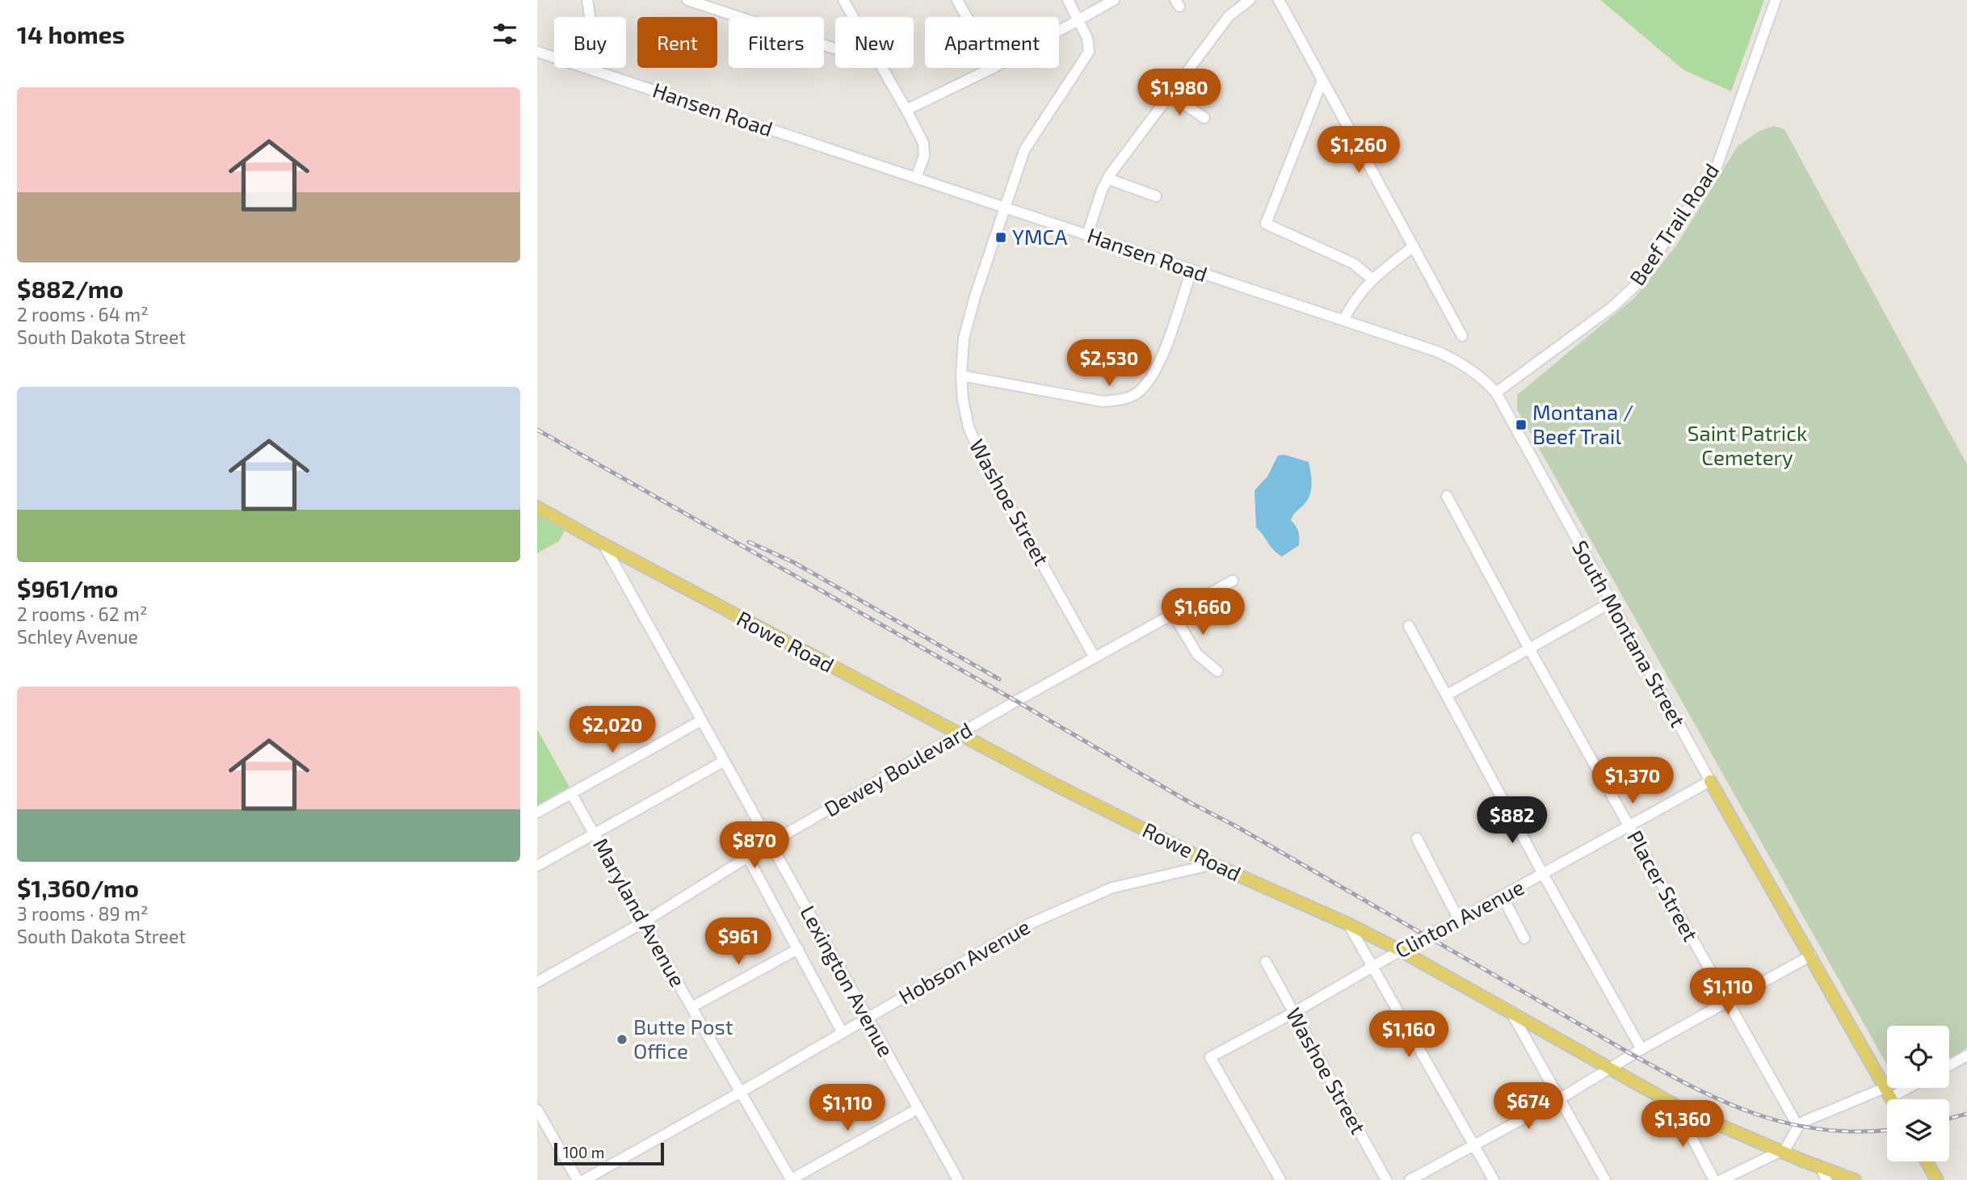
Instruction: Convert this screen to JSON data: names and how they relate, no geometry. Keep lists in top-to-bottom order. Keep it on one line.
{"streets":{"main road":["South Montana Street","Rowe Road"],"street":["Hansen Road","Beef Trail Road","Washoe Street","Dewey Boulevard","Placer Street","Maryland Avenue","Clinton Avenue","Hobson Avenue","Lexington Avenue"]},"crossings":[["Hansen Road","Beef Trail Road"],["Hansen Road","Washoe Street"],["Hansen Road","South Montana Street"],["Beef Trail Road","South Montana Street"],["Washoe Street","Dewey Boulevard"],["Washoe Street","Clinton Avenue"],["South Montana Street","Clinton Avenue"],["Rowe Road","Dewey Boulevard"],["Rowe Road","Clinton Avenue"],["Rowe Road","Hobson Avenue"],["Rowe Road","Lexington Avenue"],["Dewey Boulevard","Maryland Avenue"],["Dewey Boulevard","Lexington Avenue"],["Placer Street","Clinton Avenue"],["Maryland Avenue","Hobson Avenue"],["Hobson Avenue","Lexington Avenue"]],"parks":["Saint Patrick Cemetery"],"places":{"transit":["YMCA","Montana / Beef Trail"],"other":["Butte Post Office"]},"scale_bar":"100 m","page":{"heading":"14 homes","chip":["Buy","Rent","Filters","New","Apartment"],"list":[{"name":"$882/mo","note":"2 rooms · 64 m² · South Dakota Street"},{"name":"$961/mo","note":"2 rooms · 62 m² · Schley Avenue"},{"name":"$1,360/mo","note":"3 rooms · 89 m² · South Dakota Street"}],"price":["$1,980","$1,260","$2,530","$1,660","$2,020","$1,370","$882","$870","$961","$1,110","$1,160","$674","$1,110","$1,360"],"scale":"100 m"}}
